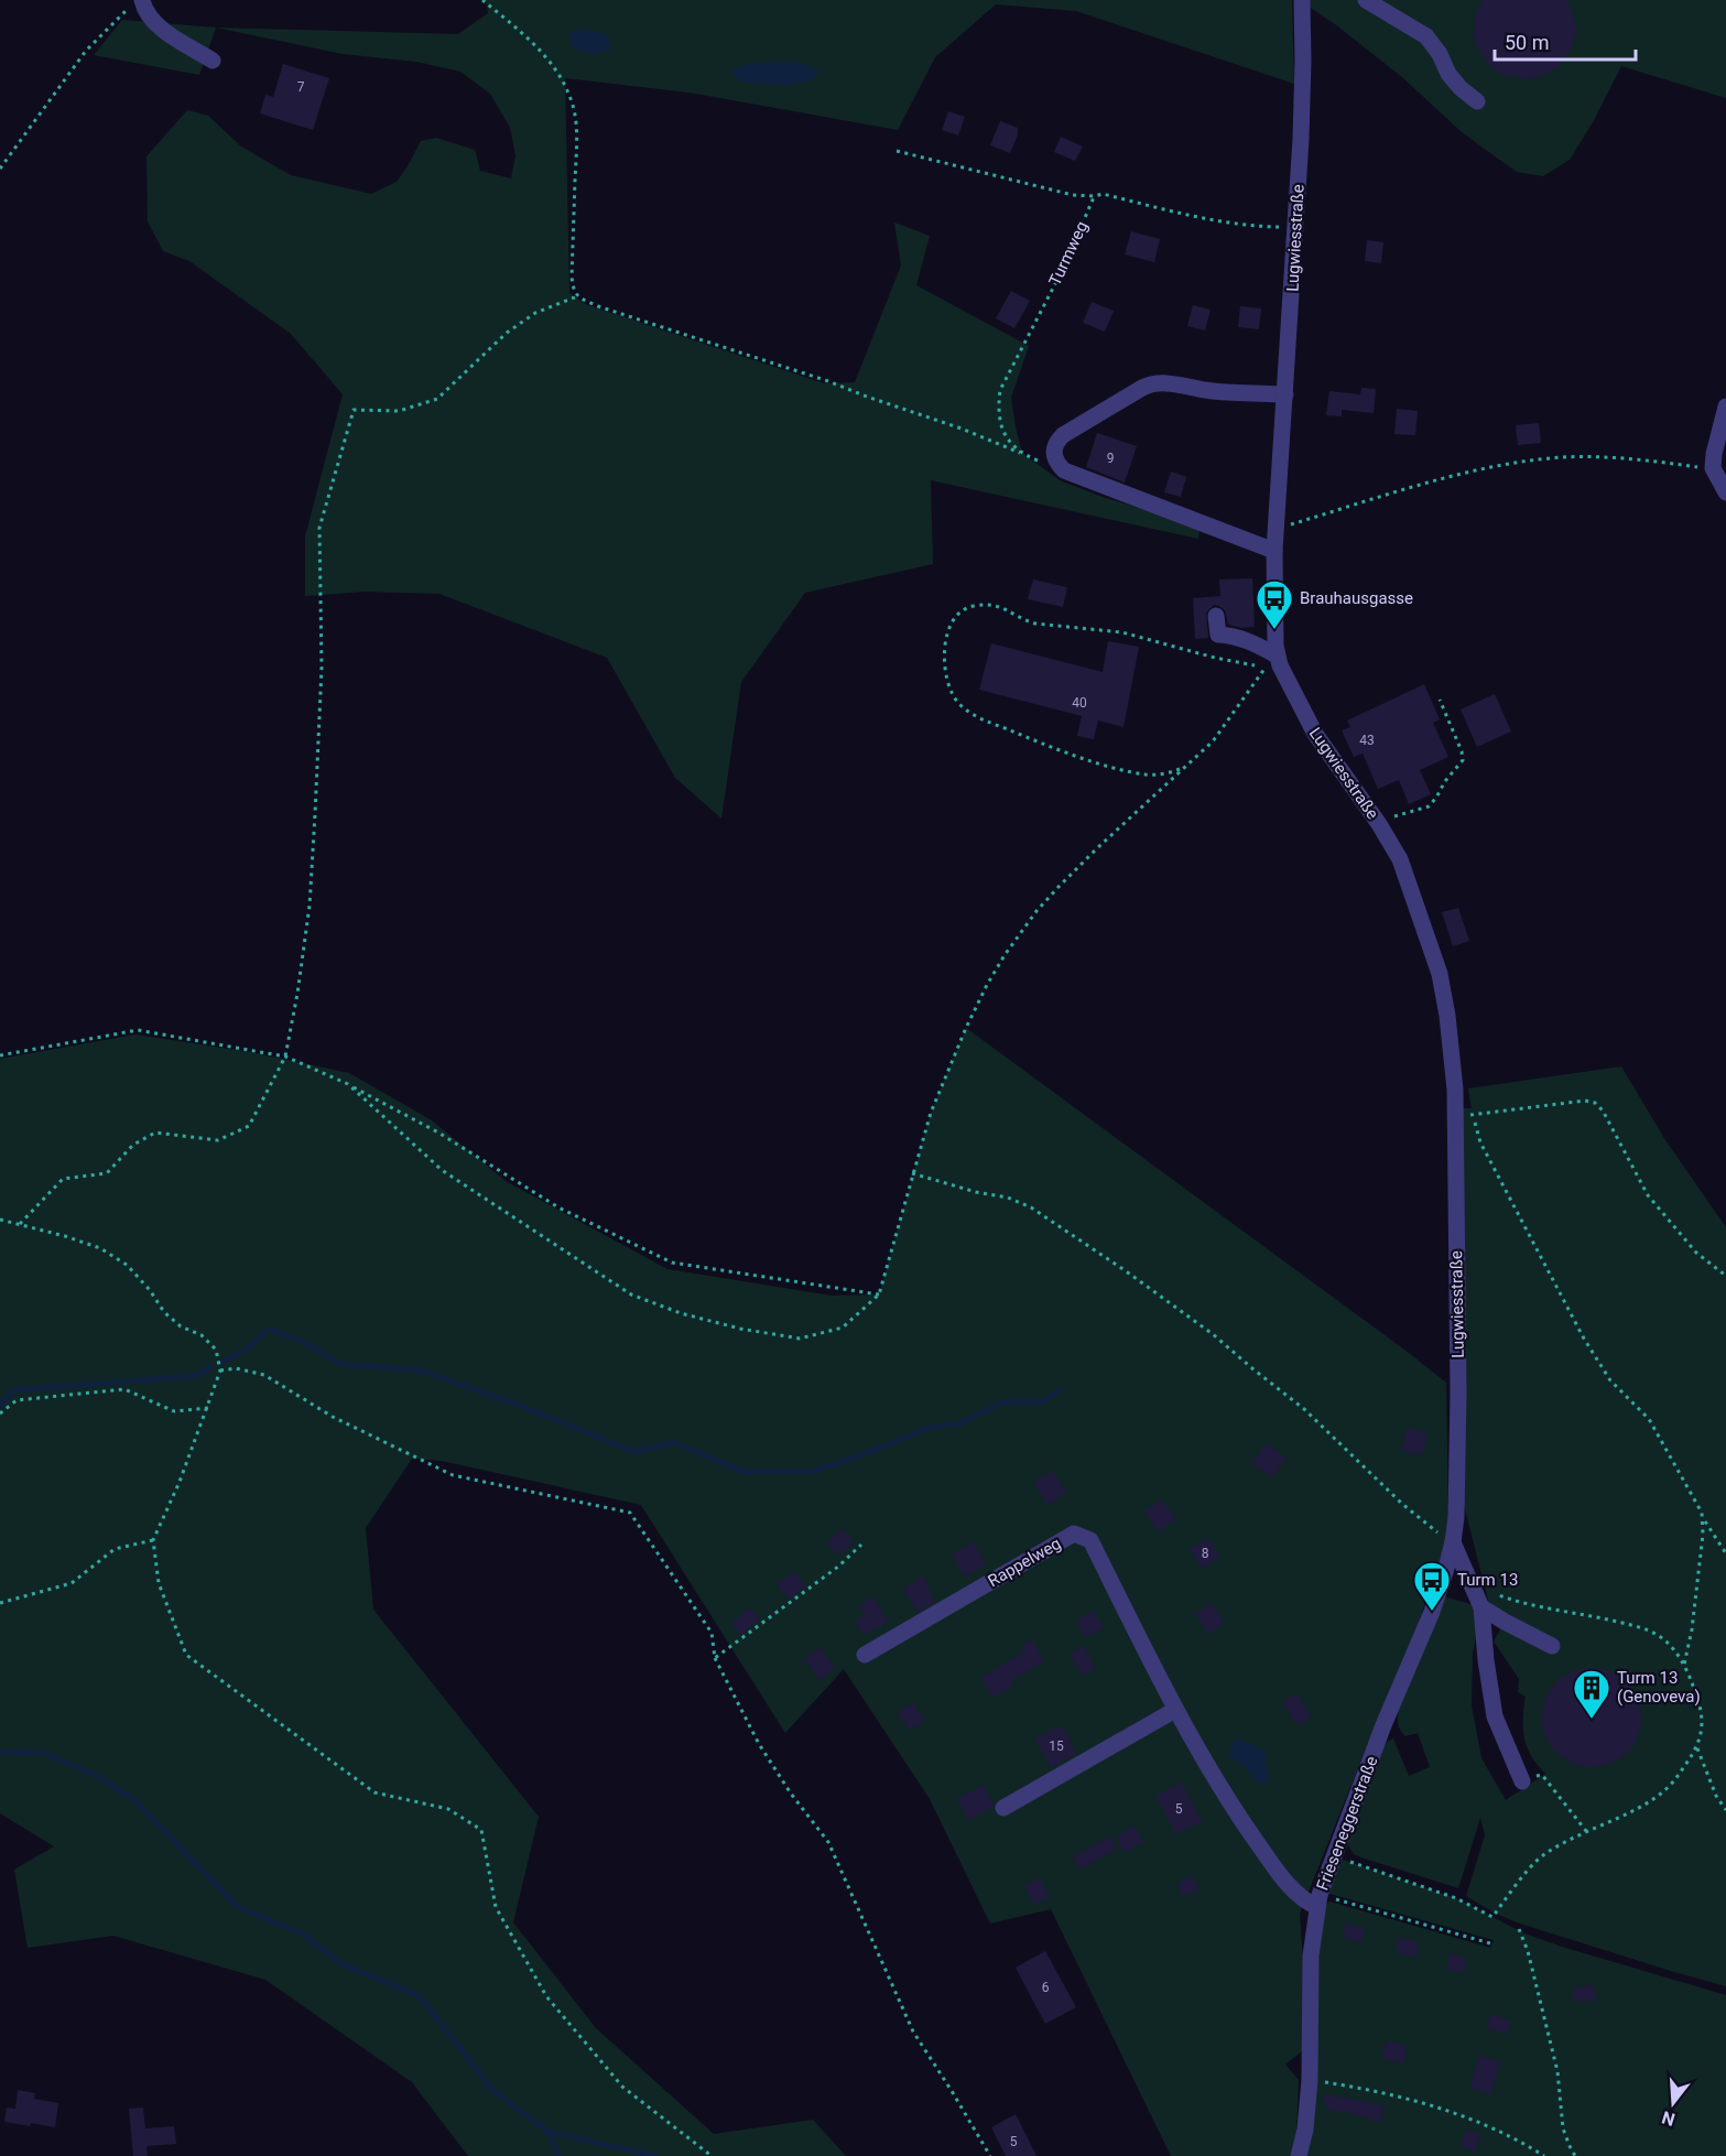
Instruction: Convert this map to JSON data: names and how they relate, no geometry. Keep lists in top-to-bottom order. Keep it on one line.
{"streets":{"street":["Lugwiesstraße","Rappelweg","Frieseneggerstraße"],"path":["Turmweg"]},"crossings":[["Lugwiesstraße","Frieseneggerstraße"],["Rappelweg","Frieseneggerstraße"]],"places":{"bus stop":["Brauhausgasse","Turm 13"],"building":["Turm 13 (Genoveva)"]},"house_numbers":["7","9","40","43","8","15","5","6","5"],"scale_bar":"50 m","north":"bottom"}
